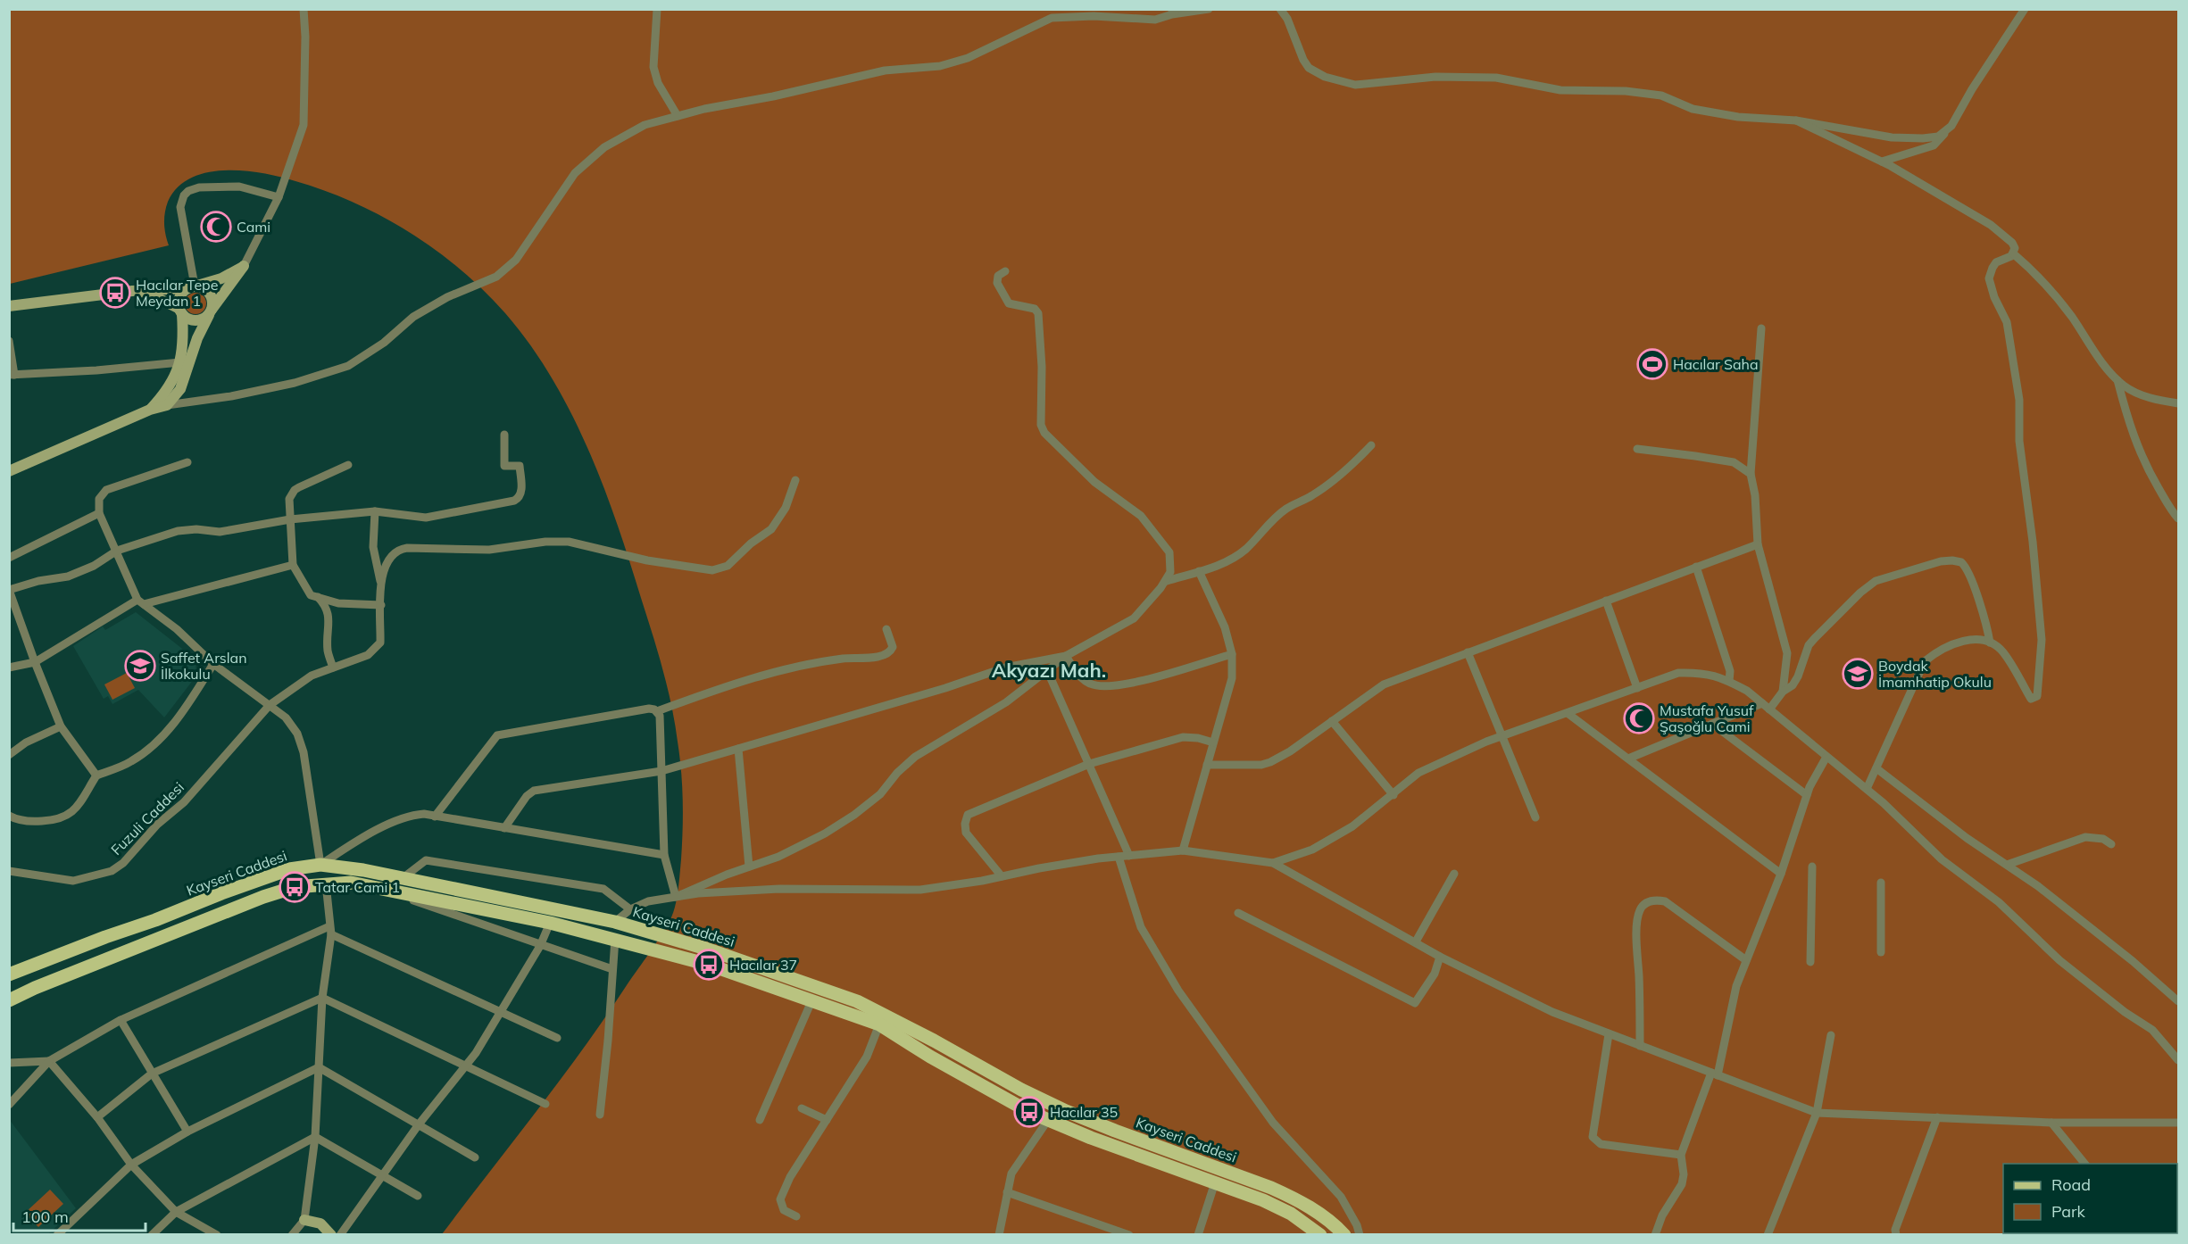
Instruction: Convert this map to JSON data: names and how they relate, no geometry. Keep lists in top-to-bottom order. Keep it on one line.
{"streets":{"main road":["Kayseri Caddesi"],"street":["Fuzuli Caddesi"]},"districts":["Akyazı Mah."],"places":{"mosque":["Cami","Mustafa Yusuf Şaşoğlu Cami"],"bus stop":["Hacılar Tepe Meydan 1","Tatar Cami 1","Hacılar 37","Hacılar 35"],"sports":["Hacılar Saha"],"school or university":["Saffet Arslan İlkokulu","Boydak İmamhatip Okulu"]},"legend":["Road","Park"],"scale_bar":"100 m"}
